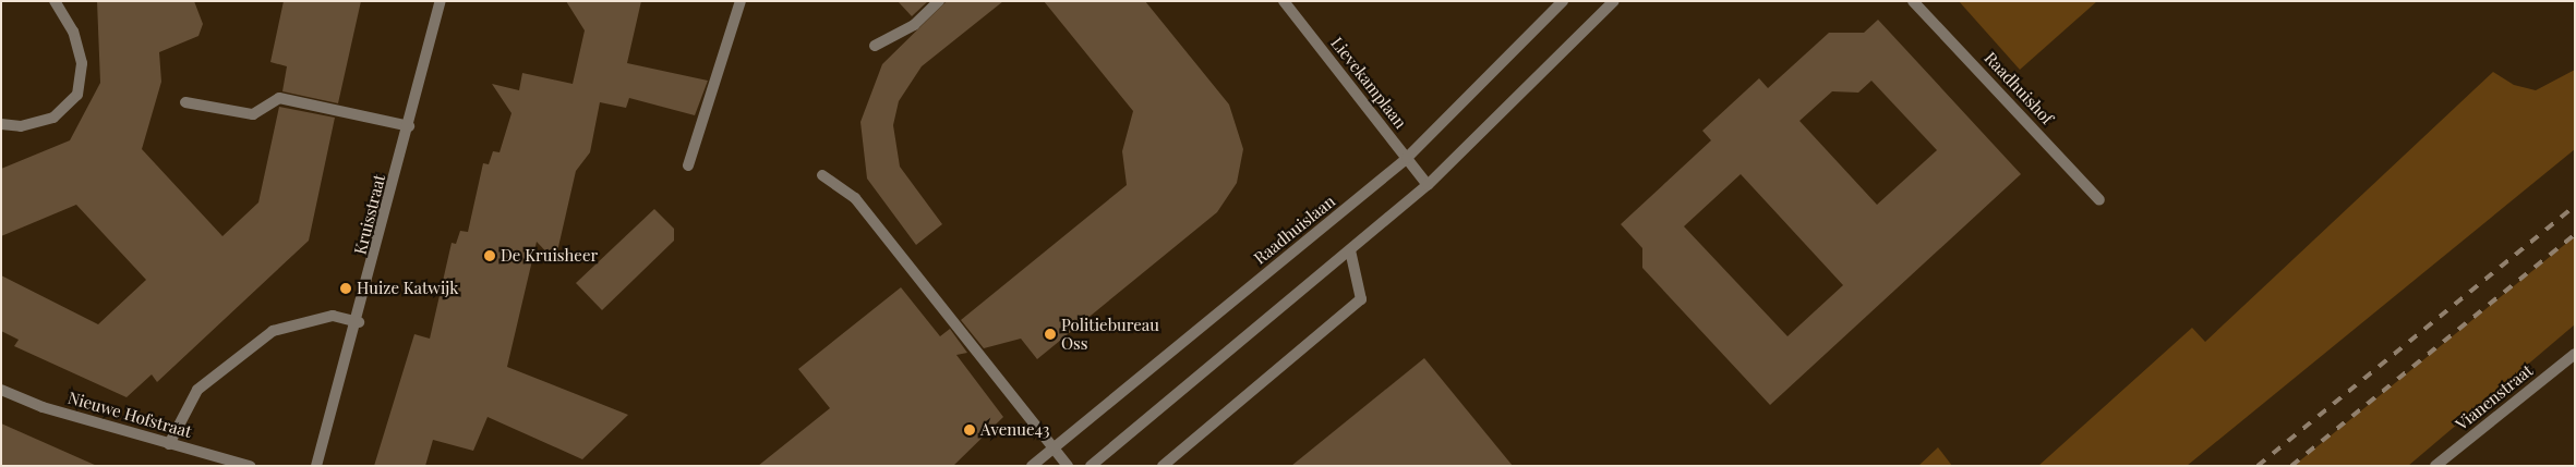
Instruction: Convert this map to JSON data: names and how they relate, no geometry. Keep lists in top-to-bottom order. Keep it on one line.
{"streets":{"street":["Lievekamplaan","Raadhuishof","Kruisstraat","Raadhuislaan","Vianenstraat","Nieuwe Hofstraat"]},"crossings":[["Lievekamplaan","Raadhuislaan"]],"places":["De Kruisheer","Huize Katwijk","Politiebureau Oss","Avenue43"]}
